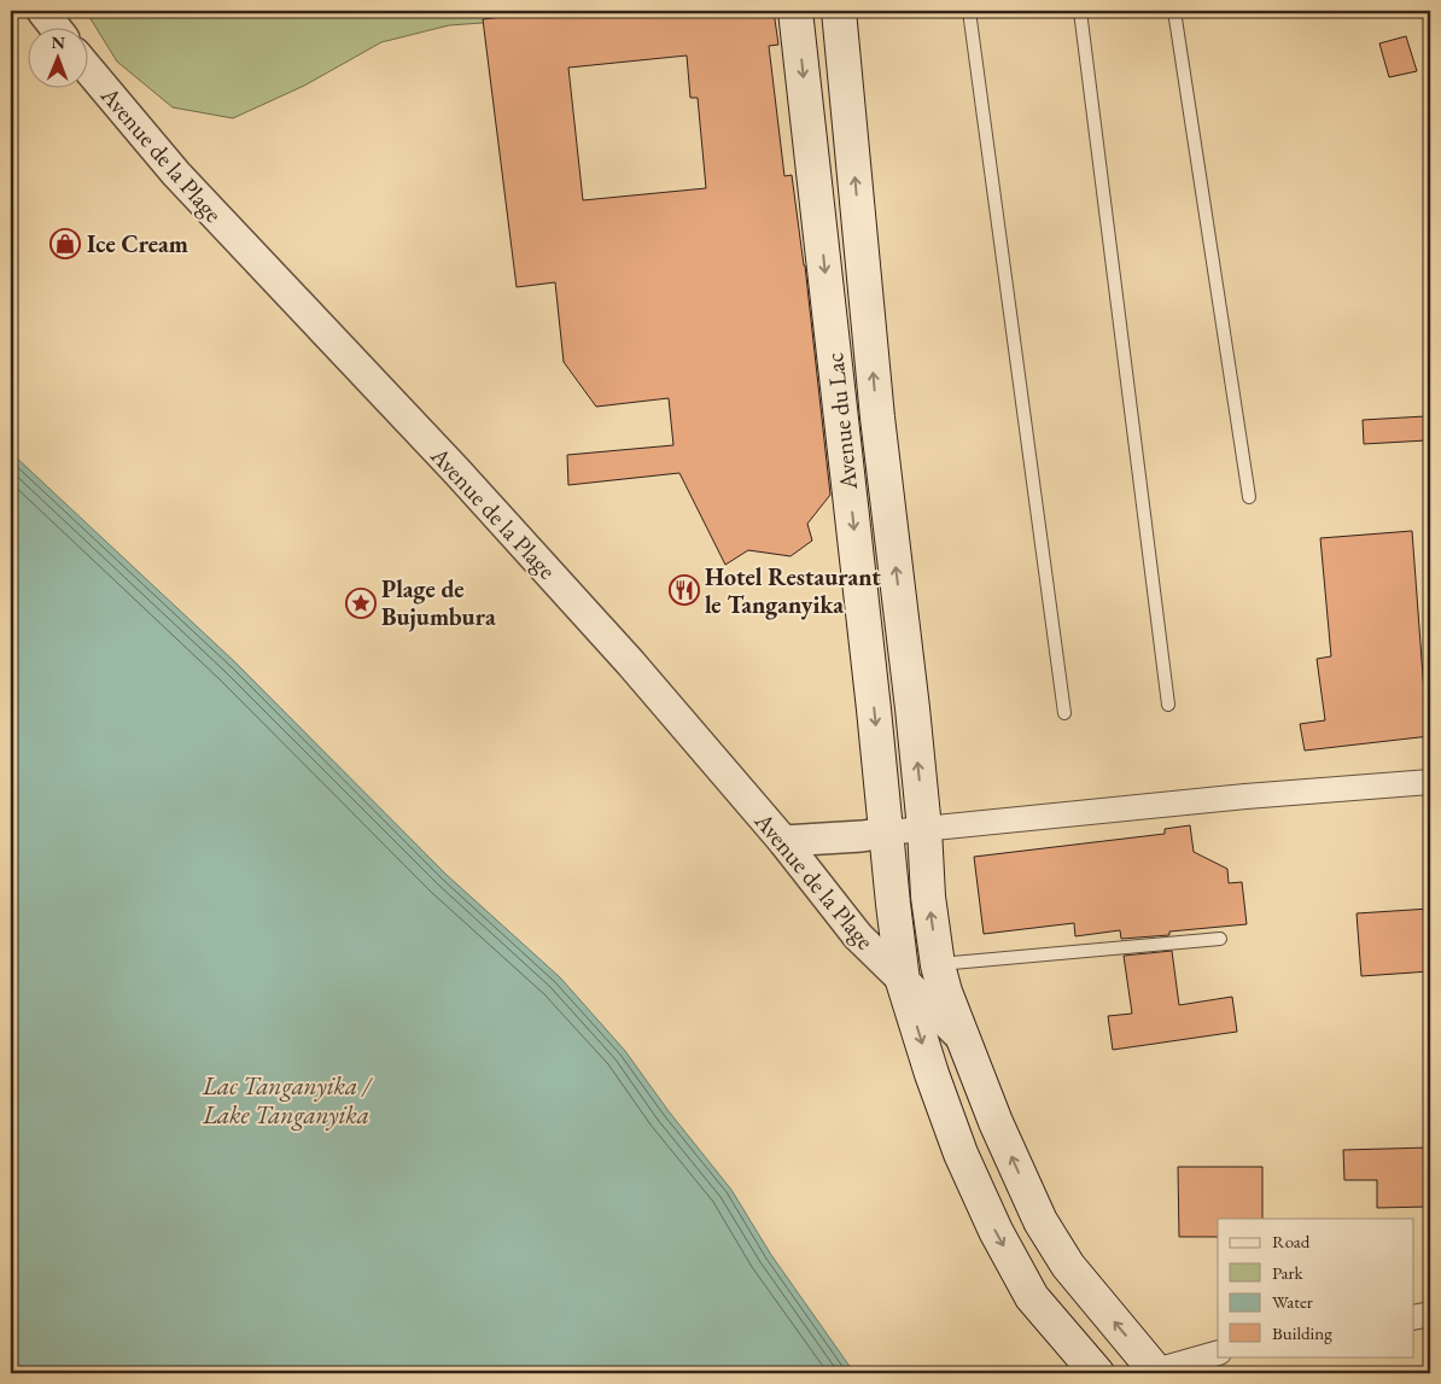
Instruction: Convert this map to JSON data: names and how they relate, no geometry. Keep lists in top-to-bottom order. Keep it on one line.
{"streets":{"main road":["Avenue de la Plage","Avenue du Lac"]},"crossings":[["Avenue de la Plage","Avenue du Lac"]],"water":["Lac Tanganyika / Lake Tanganyika"],"places":{"shop":["Ice Cream"],"restaurant":["Hotel Restaurant le Tanganyika"],"place":["Plage de Bujumbura"]},"legend":["Road","Park","Water","Building"],"north":"top"}
